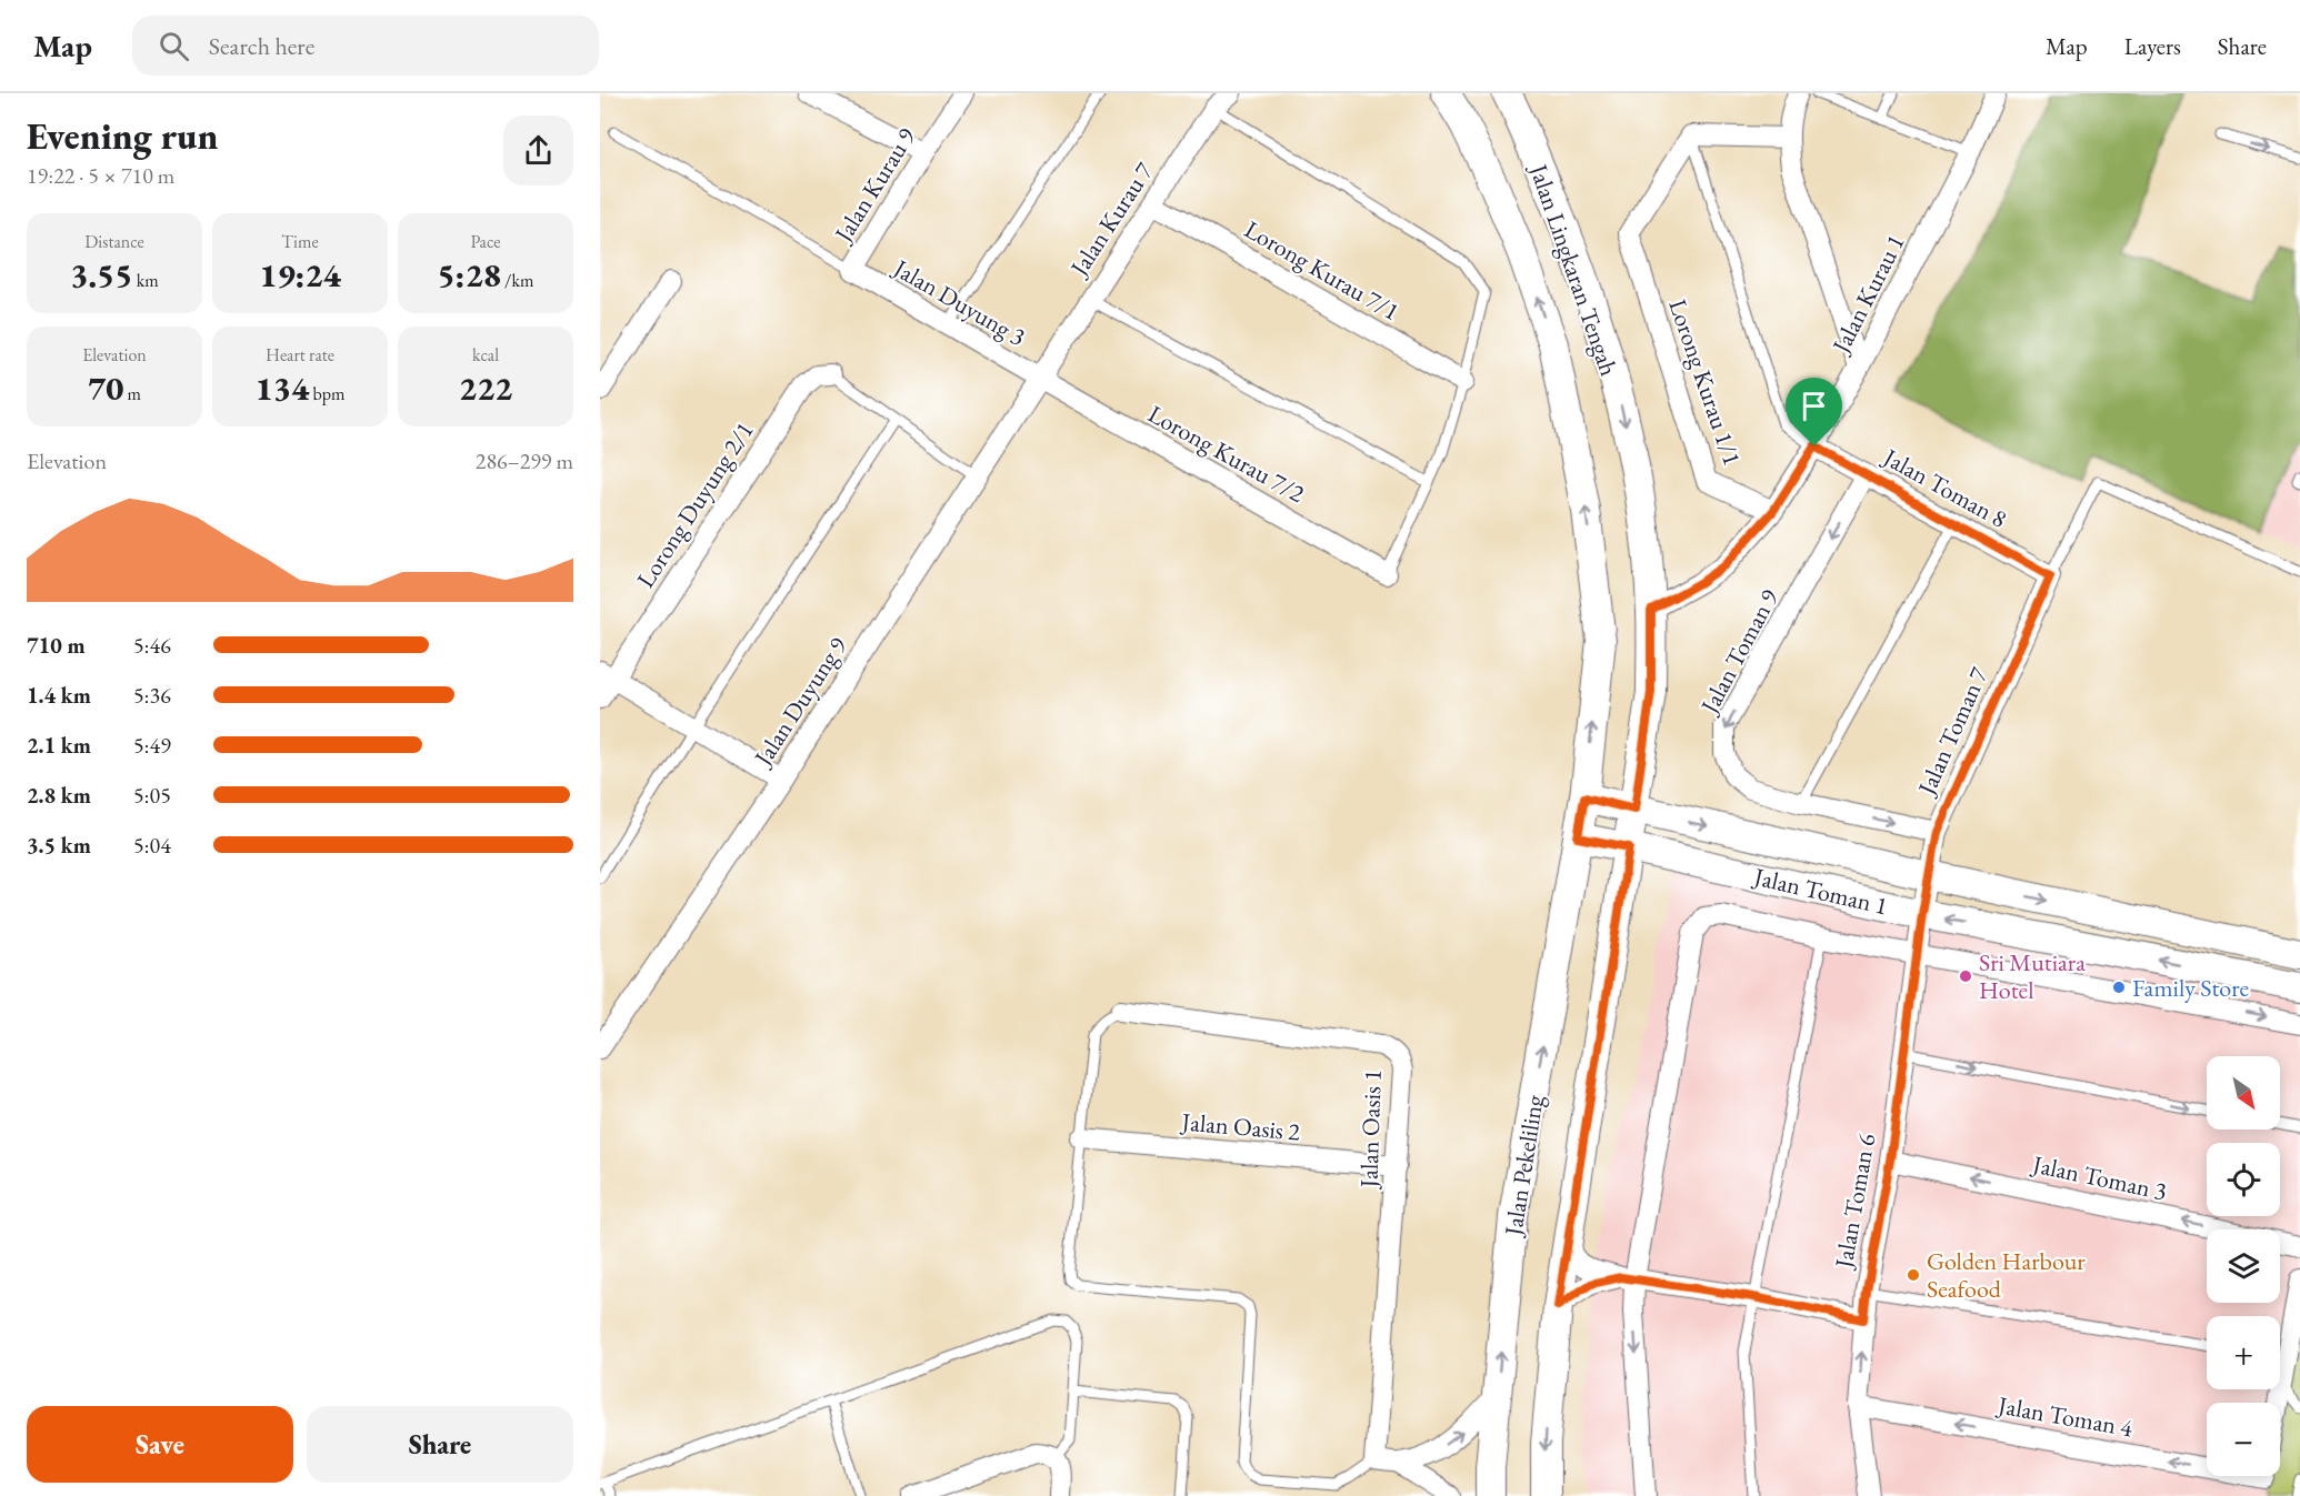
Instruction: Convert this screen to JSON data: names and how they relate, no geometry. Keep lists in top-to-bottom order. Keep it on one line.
{"streets":{"street":["Jalan Kurau 9","Jalan Kurau 7","Lorong Kurau 7/1","Jalan Lingkaran Tengah","Jalan Kurau 1","Jalan Duyung 3","Lorong Kurau 1/1","Lorong Kurau 7/2","Jalan Toman 8","Lorong Duyung 2/1","Jalan Toman 9","Jalan Duyung 9","Jalan Toman 7","Jalan Toman 1","Jalan Oasis 2","Jalan Oasis 1","Jalan Pekeliling","Jalan Toman 3","Jalan Toman 6","Jalan Toman 4"]},"crossings":[["Jalan Kurau 9","Jalan Duyung 3"],["Jalan Kurau 7","Lorong Kurau 7/1"],["Jalan Kurau 7","Jalan Duyung 3"],["Jalan Kurau 7","Lorong Kurau 7/2"],["Jalan Kurau 7","Jalan Duyung 9"],["Jalan Lingkaran Tengah","Jalan Kurau 1"],["Jalan Lingkaran Tengah","Jalan Toman 1"],["Jalan Lingkaran Tengah","Jalan Pekeliling"],["Jalan Kurau 1","Lorong Kurau 1/1"],["Jalan Kurau 1","Jalan Toman 8"],["Jalan Duyung 3","Lorong Kurau 7/2"],["Jalan Duyung 3","Jalan Duyung 9"],["Lorong Kurau 7/2","Jalan Duyung 9"],["Jalan Toman 8","Jalan Toman 9"],["Jalan Toman 8","Jalan Toman 7"],["Jalan Toman 9","Jalan Toman 7"],["Jalan Toman 7","Jalan Toman 1"],["Jalan Toman 7","Jalan Toman 6"],["Jalan Toman 1","Jalan Pekeliling"],["Jalan Toman 1","Jalan Toman 6"],["Jalan Oasis 2","Jalan Oasis 1"],["Jalan Toman 3","Jalan Toman 6"],["Jalan Toman 6","Jalan Toman 4"]],"one_way":["Jalan Toman 3","Jalan Toman 4"],"places":["Sri Mutiara Hotel","Family Store","Golden Harbour Seafood"],"north":"bottom right","page":{"header":"Map","search":"Search here","nav":["Map","Layers","Share"],"heading":["Evening run","19:22 · 5 × 710 m"],"stats":[["Distance","3.55 km"],["Time","19:24"],["Pace","5:28 /km"],["Elevation","70 m"],["Heart rate","134 bpm"],["kcal","222"]],"chart":["Elevation","286–299 m"],"list":[{"name":"710 m","note":"5:46"},{"name":"1.4 km","note":"5:36"},{"name":"2.1 km","note":"5:49"},{"name":"2.8 km","note":"5:05"},{"name":"3.5 km","note":"5:04"}],"map_buttons":["+","−"],"buttons":["Save","Share"]}}
